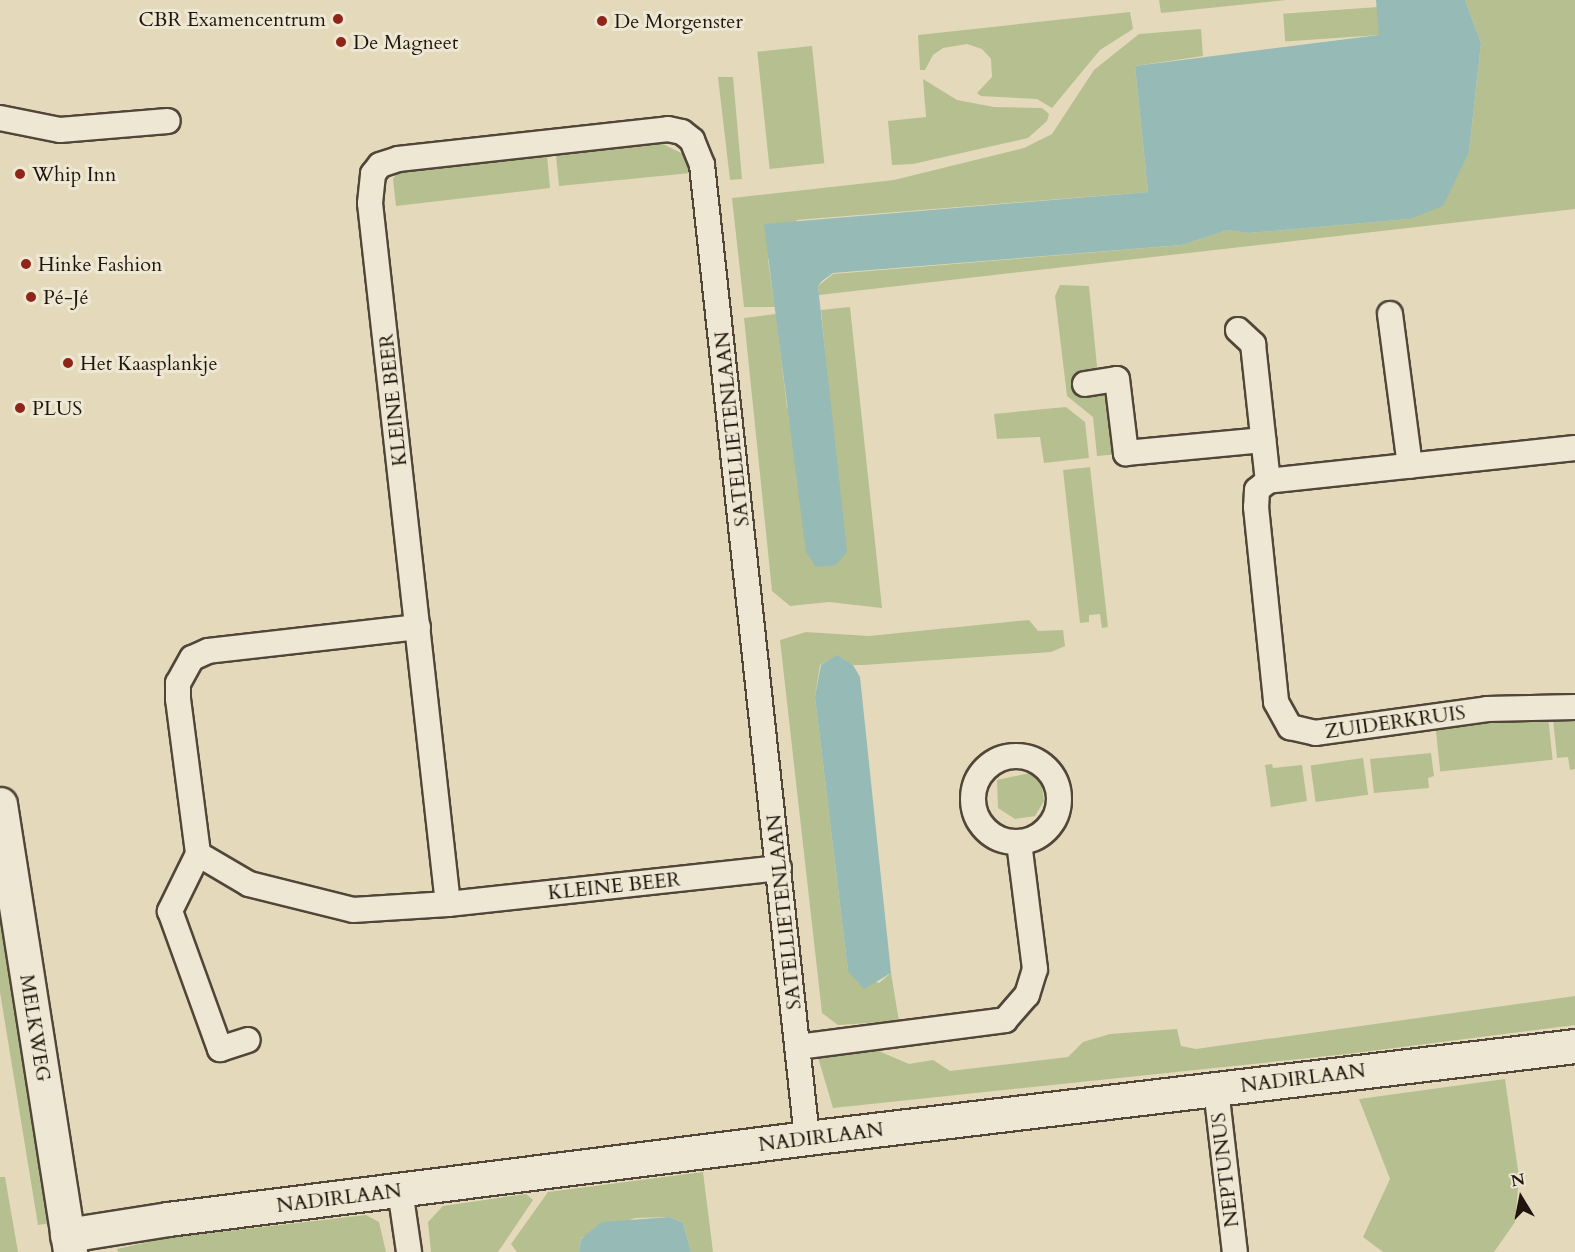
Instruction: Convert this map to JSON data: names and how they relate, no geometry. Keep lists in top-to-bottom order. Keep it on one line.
{"streets":{"street":["KLEINE BEER","SATELLIETENLAAN","ZUIDERKRUIS","MELKWEG","NADIRLAAN","NEPTUNUS"]},"crossings":[["KLEINE BEER","SATELLIETENLAAN"],["SATELLIETENLAAN","NADIRLAAN"],["MELKWEG","NADIRLAAN"],["NADIRLAAN","NEPTUNUS"]],"places":["CBR Examencentrum","De Morgenster","De Magneet","Whip Inn","Hinke Fashion","Pé-Jé","Het Kaasplankje","PLUS"],"north":"top"}
